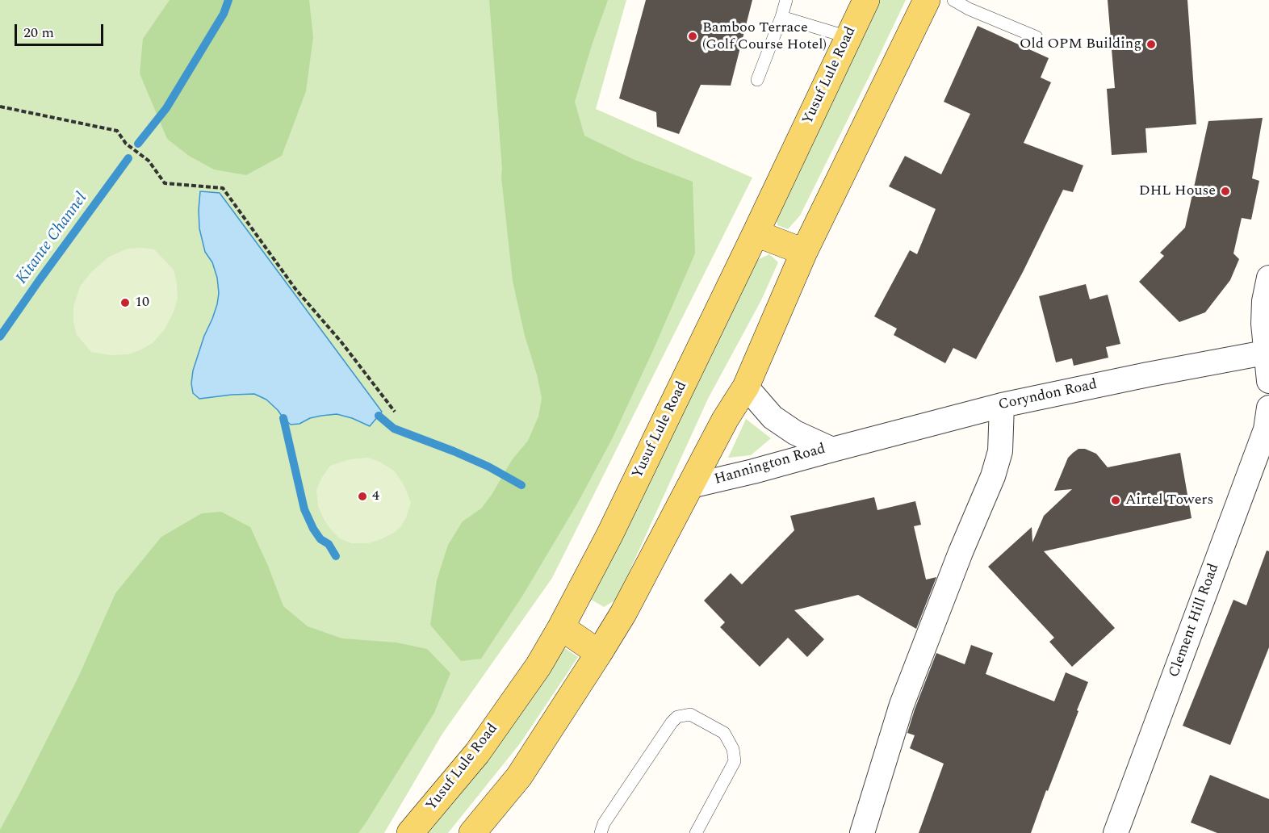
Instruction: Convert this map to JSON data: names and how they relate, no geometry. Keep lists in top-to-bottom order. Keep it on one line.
{"streets":{"main road":["Yusuf Lule Road"],"street":["Coryndon Road","Hannington Road","Clement Hill Road"]},"crossings":[["Coryndon Road","Hannington Road"]],"water":["Kitante Channel"],"places":["Bamboo Terrace (Golf Course Hotel)","Old OPM Building","DHL House","10","4","Airtel Towers"],"scale_bar":"20 m"}
